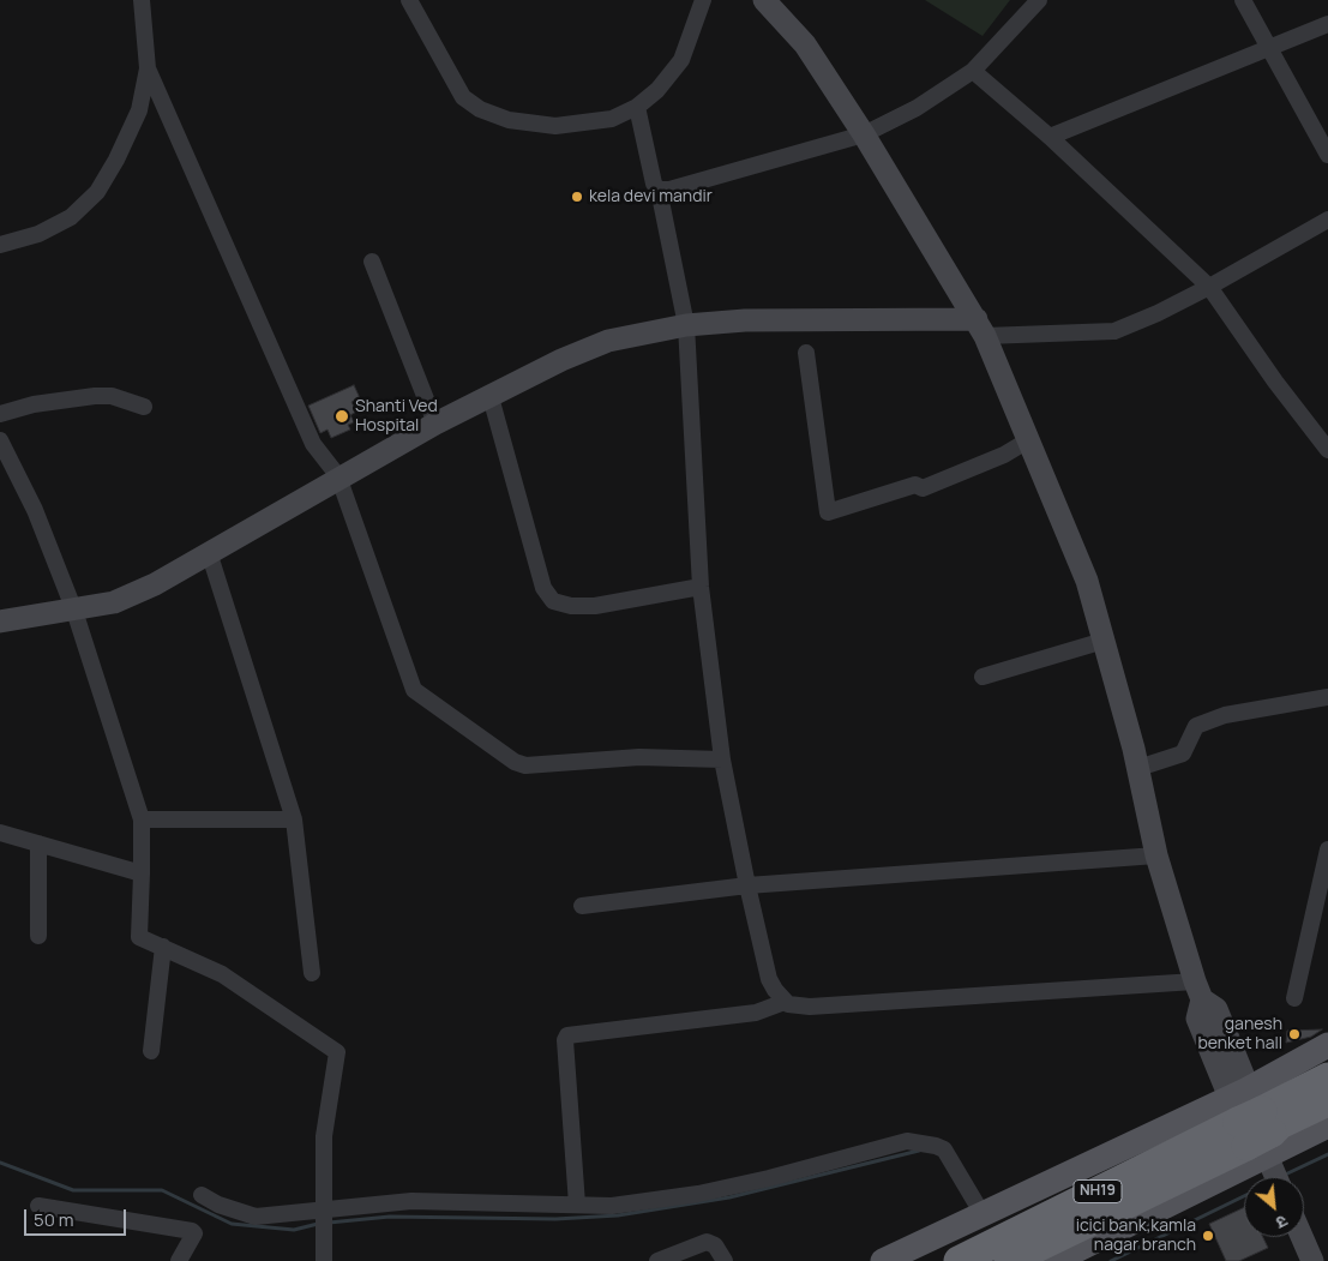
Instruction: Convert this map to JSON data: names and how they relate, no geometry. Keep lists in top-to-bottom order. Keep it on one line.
{"streets":{"highway":["NH19"]},"places":["kela devi mandir","Shanti Ved Hospital","ganesh benket hall","icici bank,kamla nagar branch"],"scale_bar":"50 m","north":"bottom right"}
